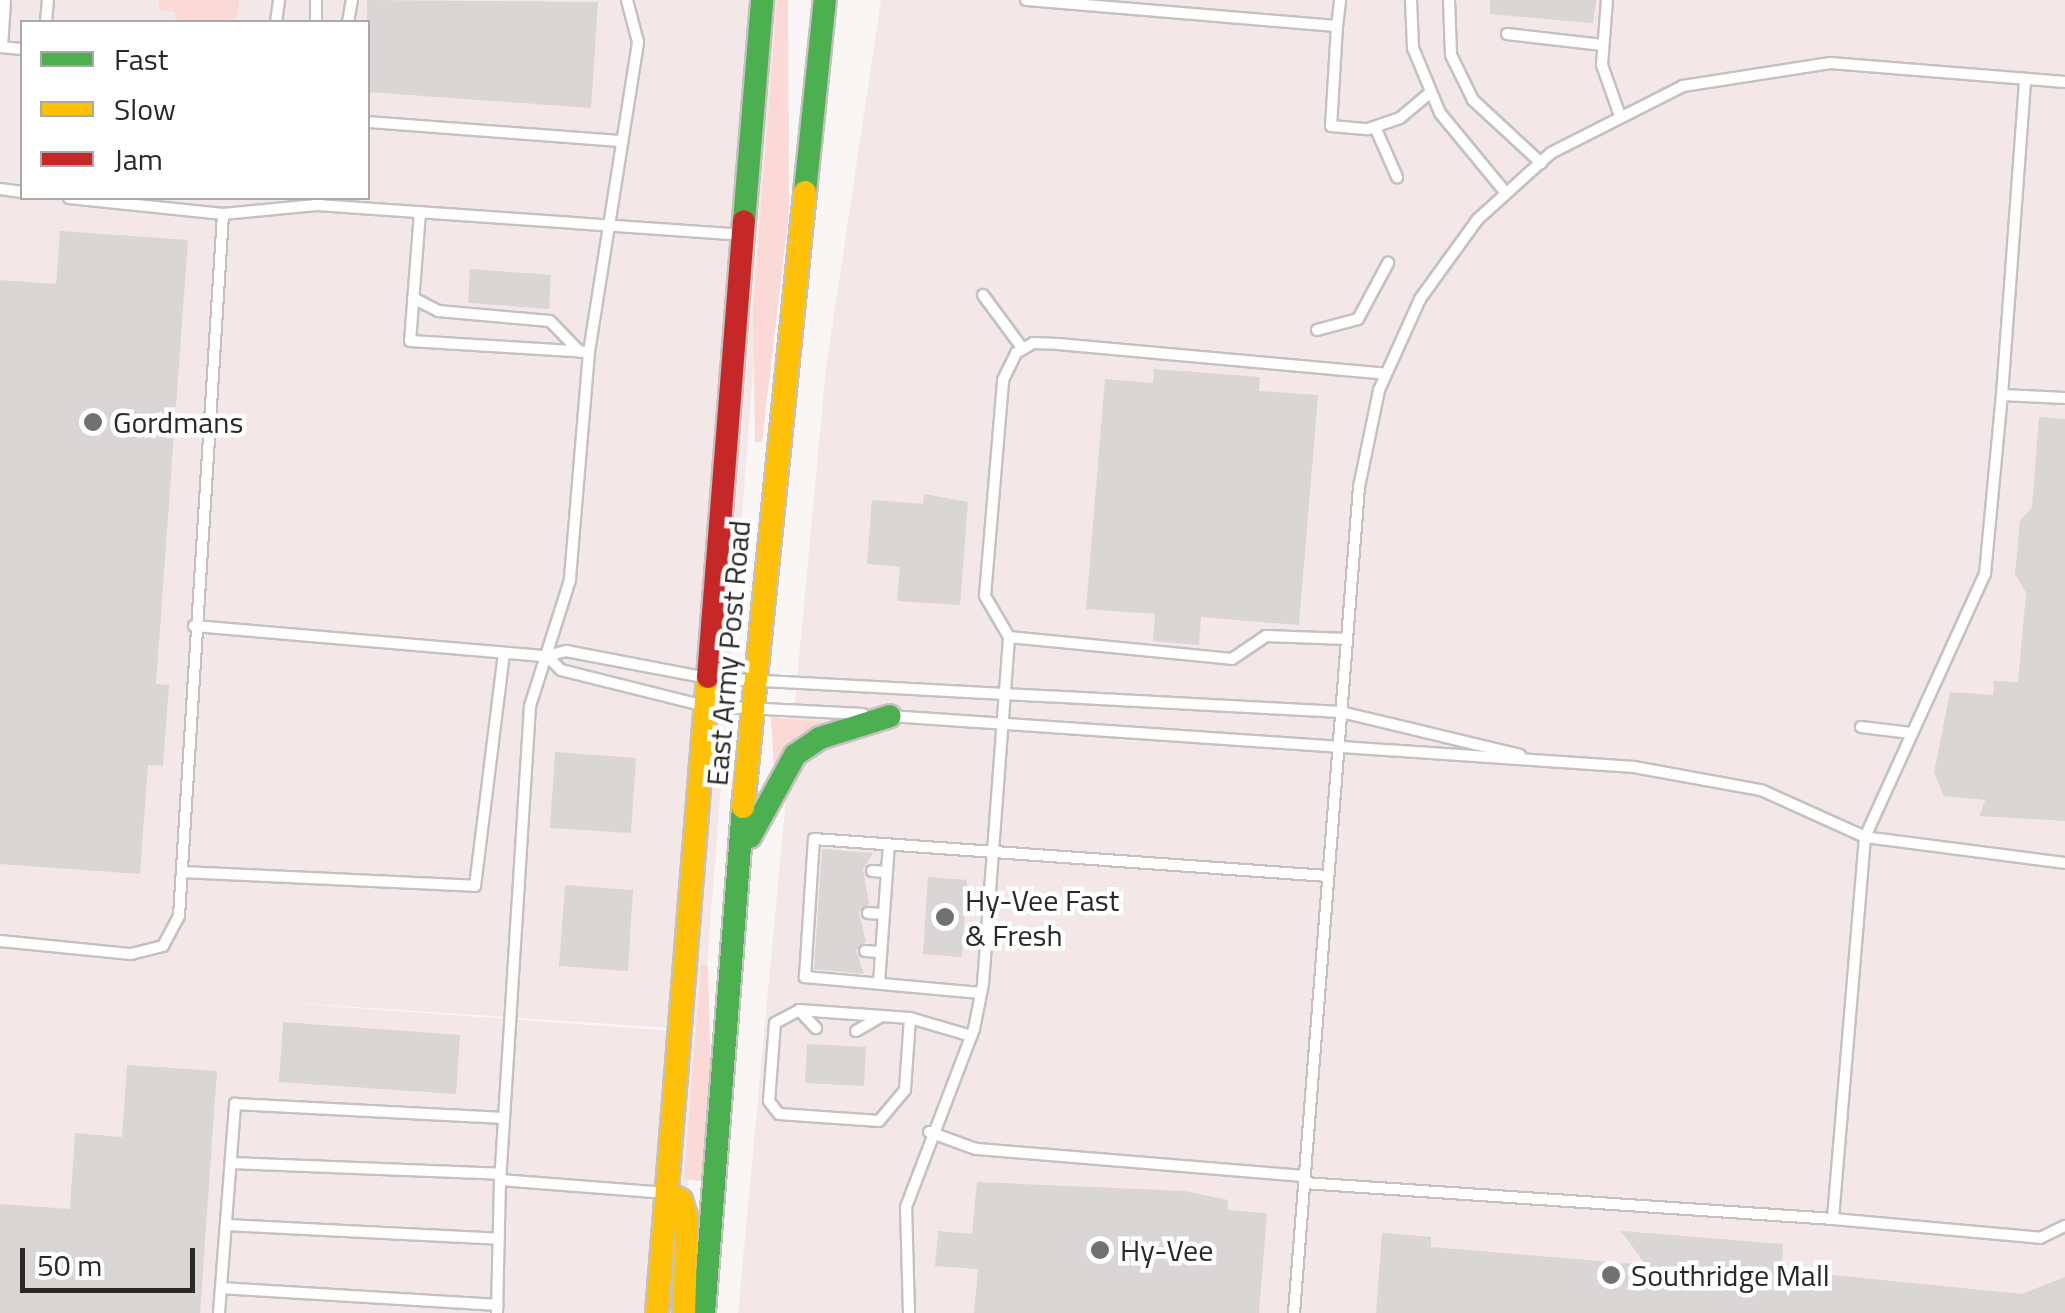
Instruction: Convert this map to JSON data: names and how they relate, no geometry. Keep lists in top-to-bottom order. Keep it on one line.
{"streets":{"main road":["East Army Post Road"]},"places":["Gordmans","Hy-Vee Fast & Fresh","Hy-Vee","Southridge Mall"],"legend":["Fast","Slow","Jam"],"scale_bar":"50 m"}
